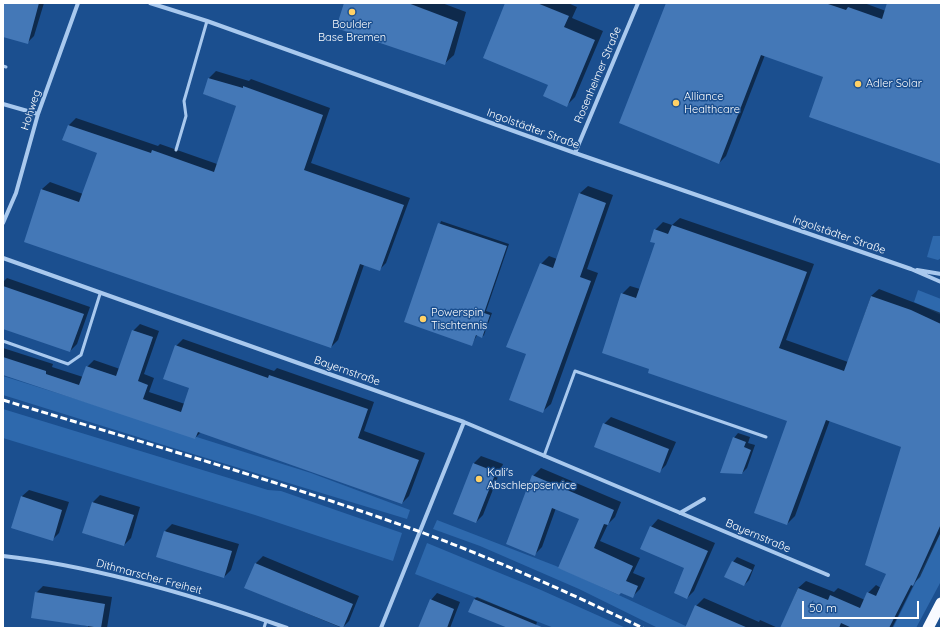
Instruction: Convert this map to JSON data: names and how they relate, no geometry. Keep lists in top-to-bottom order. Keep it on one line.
{"streets":{"street":["Rosenheimer Straße","Hohweg","Ingolstädter Straße","Bayernstraße","Dithmarscher Freiheit"]},"crossings":[["Rosenheimer Straße","Ingolstädter Straße"]],"places":["Boulder Base Bremen","Adler Solar","Alliance Healthcare","Powerspin Tischtennis","Kali's Abschleppservice"],"scale_bar":"50 m"}
